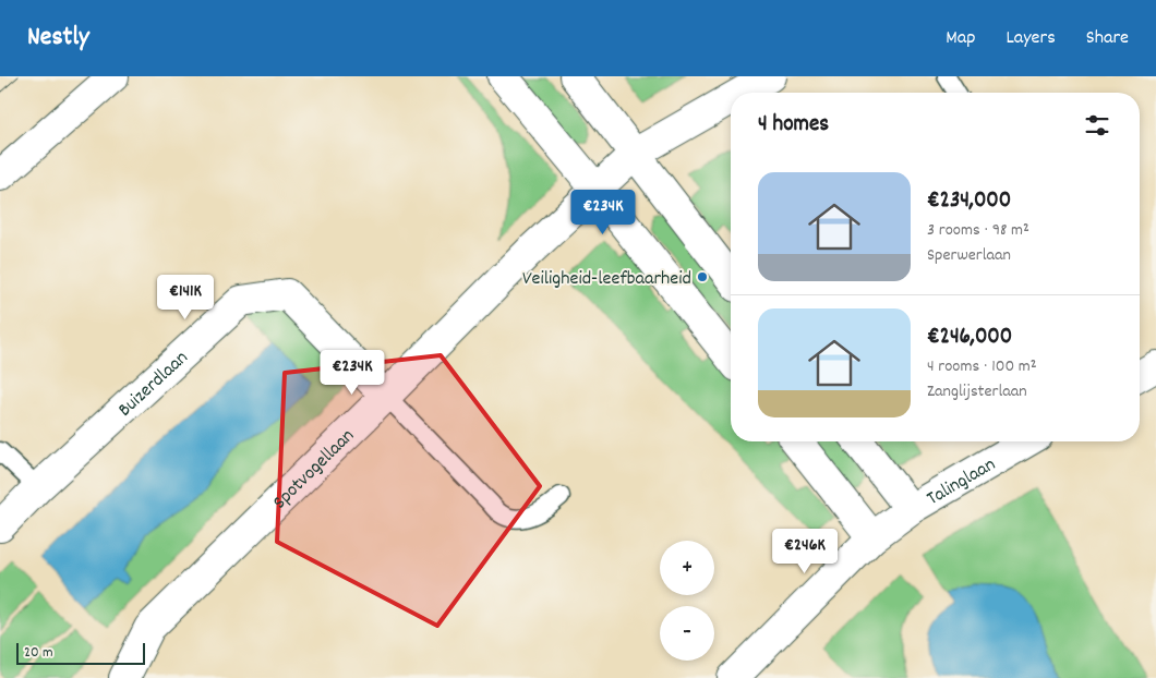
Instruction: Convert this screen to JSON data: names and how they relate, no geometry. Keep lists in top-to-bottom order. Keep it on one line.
{"streets":{"street":["Buizerdlaan","Spotvogellaan","Talinglaan"]},"crossings":[["Buizerdlaan","Spotvogellaan"]],"places":["Veiligheid-leefbaarheid"],"scale_bar":"20 m","page":{"header":"Nestly","nav":["Map","Layers","Share"],"heading":"4 homes","list":[{"name":"€234,000","note":"3 rooms · 98 m² · Sperwerlaan"},{"name":"€246,000","note":"4 rooms · 100 m² · Zanglijsterlaan"}],"price":["€234K","€141K","€234K","€246K"],"map_buttons":["+","−"],"scale":"20 m"}}
